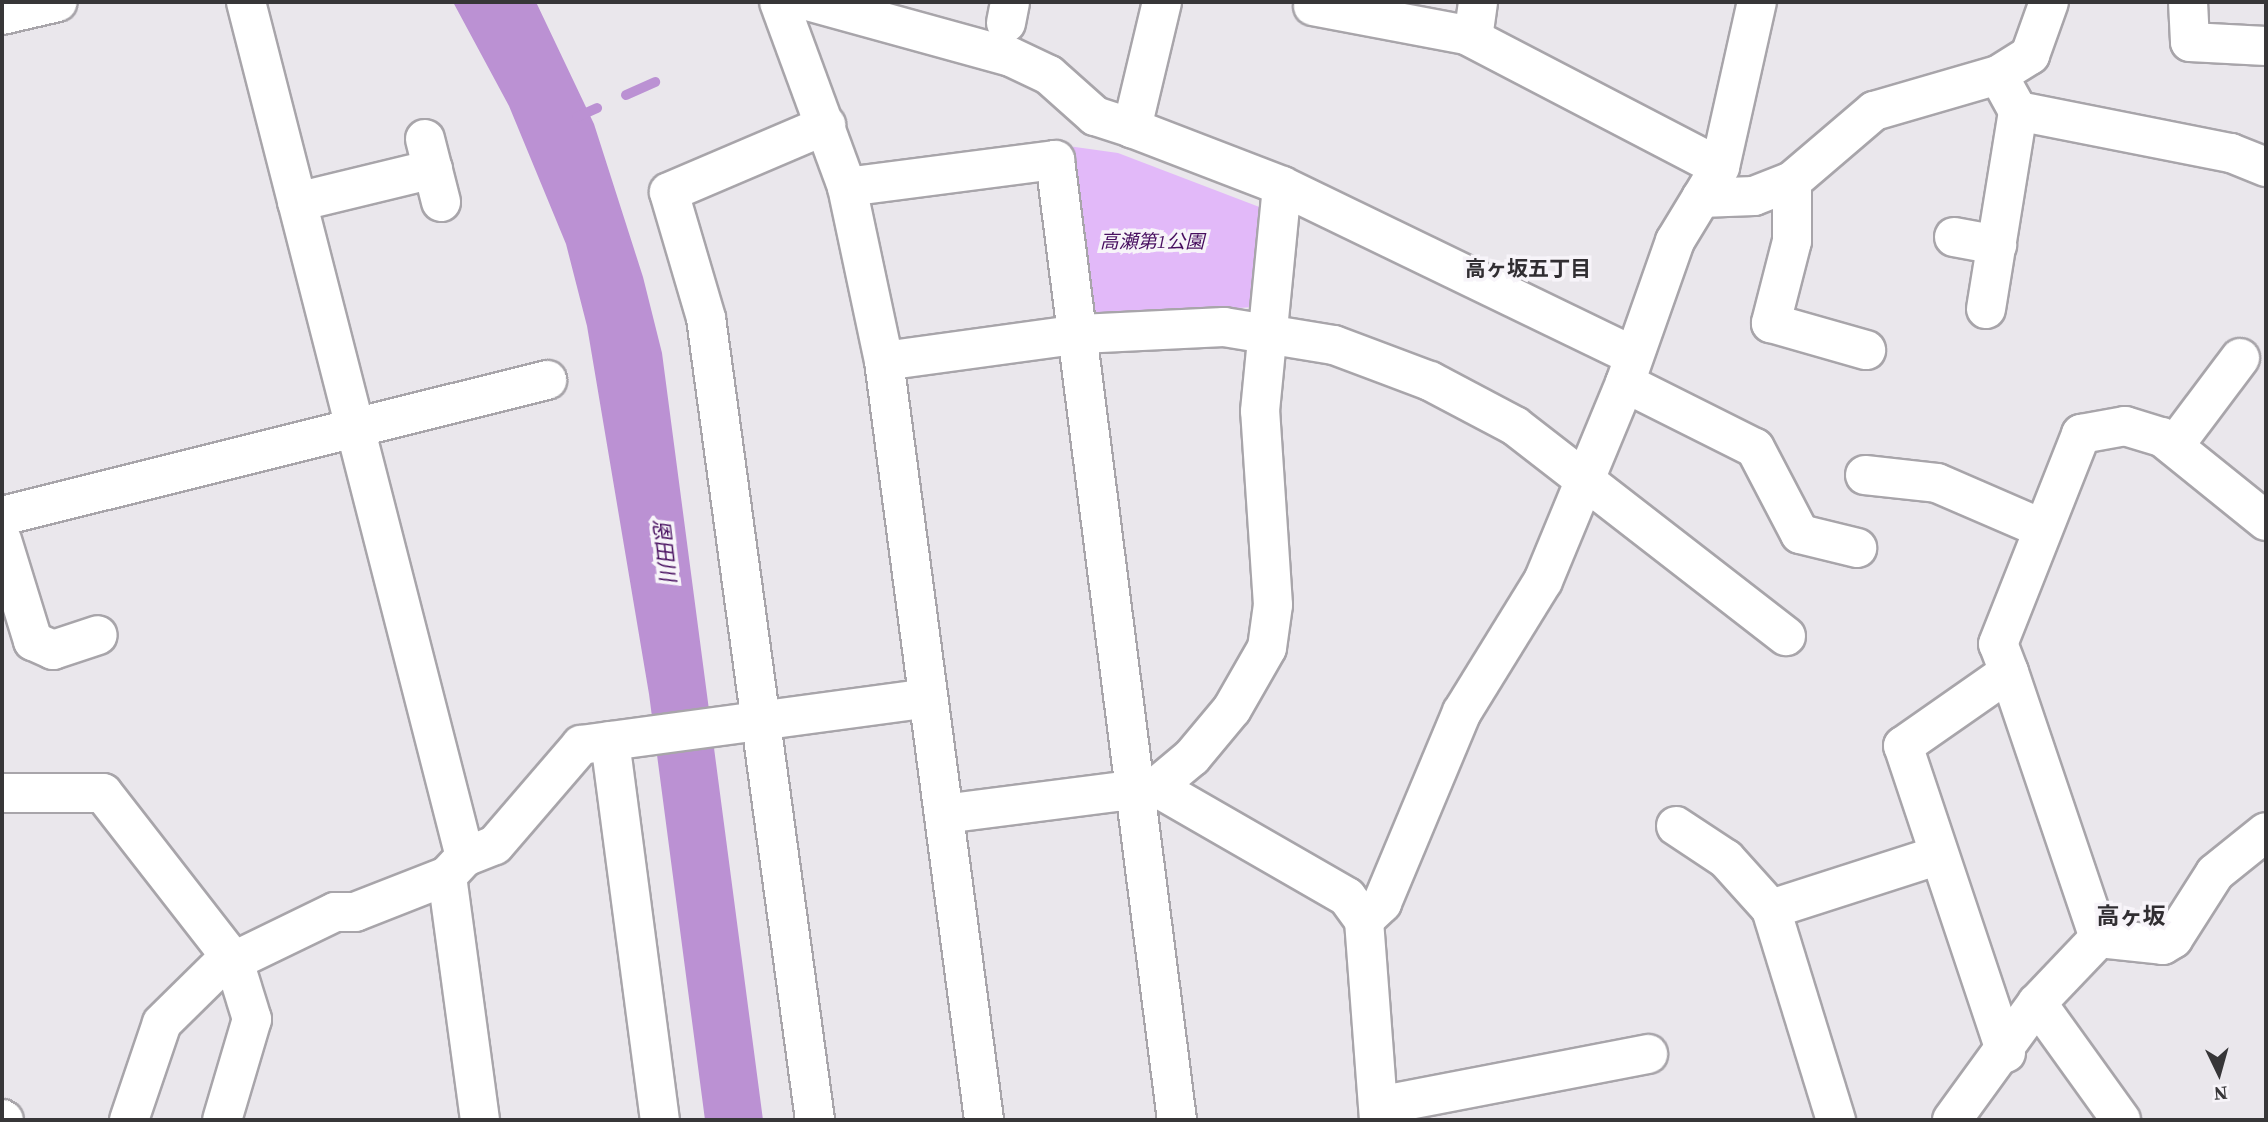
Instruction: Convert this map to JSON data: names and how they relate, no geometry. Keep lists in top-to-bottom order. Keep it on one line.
{"districts":["高ヶ坂五丁目","高ヶ坂"],"water":["恩田川"],"parks":["高瀬第1公園"],"north":"bottom"}
